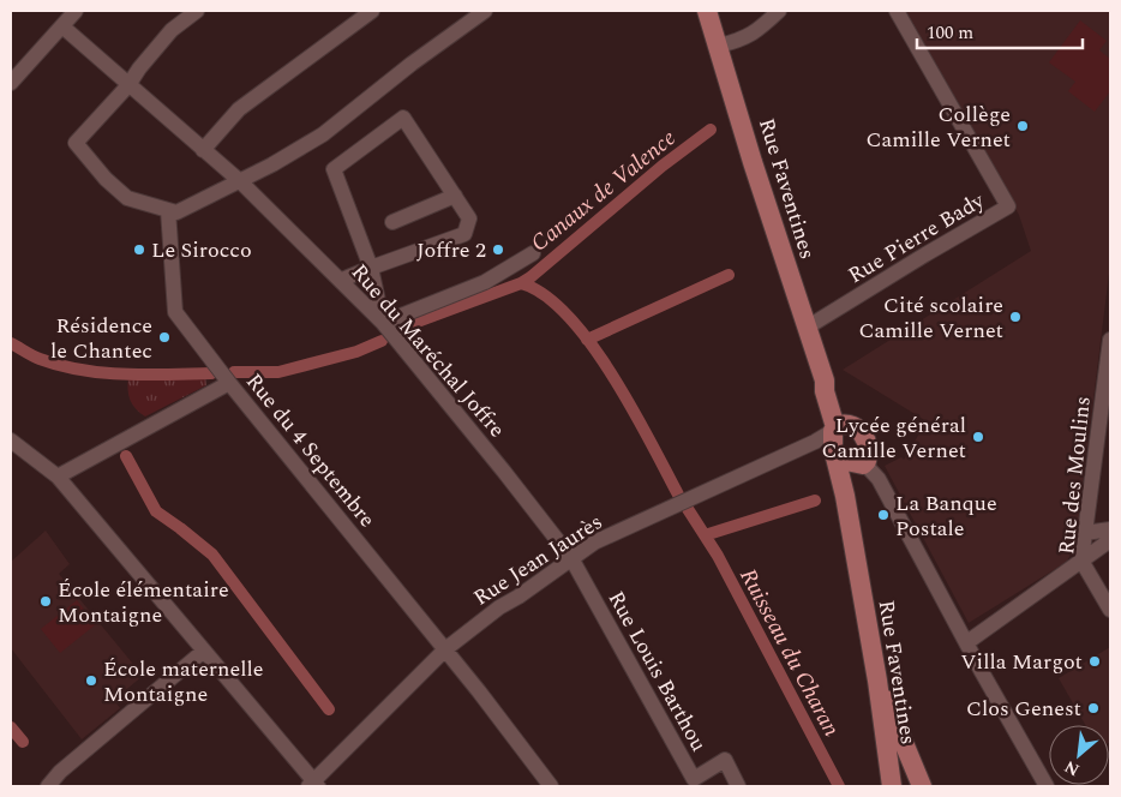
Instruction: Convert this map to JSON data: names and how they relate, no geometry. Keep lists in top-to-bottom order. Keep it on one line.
{"streets":{"main road":["Rue Faventines"],"street":["Rue Pierre Bady","Rue du Maréchal Joffre","Rue du 4 Septembre","Rue des Moulins","Rue Jean Jaurès","Rue Louis Barthou"]},"crossings":[["Rue Faventines","Rue Pierre Bady"],["Rue Faventines","Rue Jean Jaurès"],["Rue du Maréchal Joffre","Rue Jean Jaurès"],["Rue du Maréchal Joffre","Rue Louis Barthou"],["Rue du 4 Septembre","Rue Jean Jaurès"],["Rue Jean Jaurès","Rue Louis Barthou"]],"water":["Canaux de Valence","Ruisseau du Charan"],"places":["Collège Camille Vernet","Le Sirocco","Joffre 2","Cité scolaire Camille Vernet","Résidence le Chantec","Lycée général Camille Vernet","La Banque Postale","École élémentaire Montaigne","Villa Margot","École maternelle Montaigne","Clos Genest"],"scale_bar":"100 m","north":"bottom left"}
